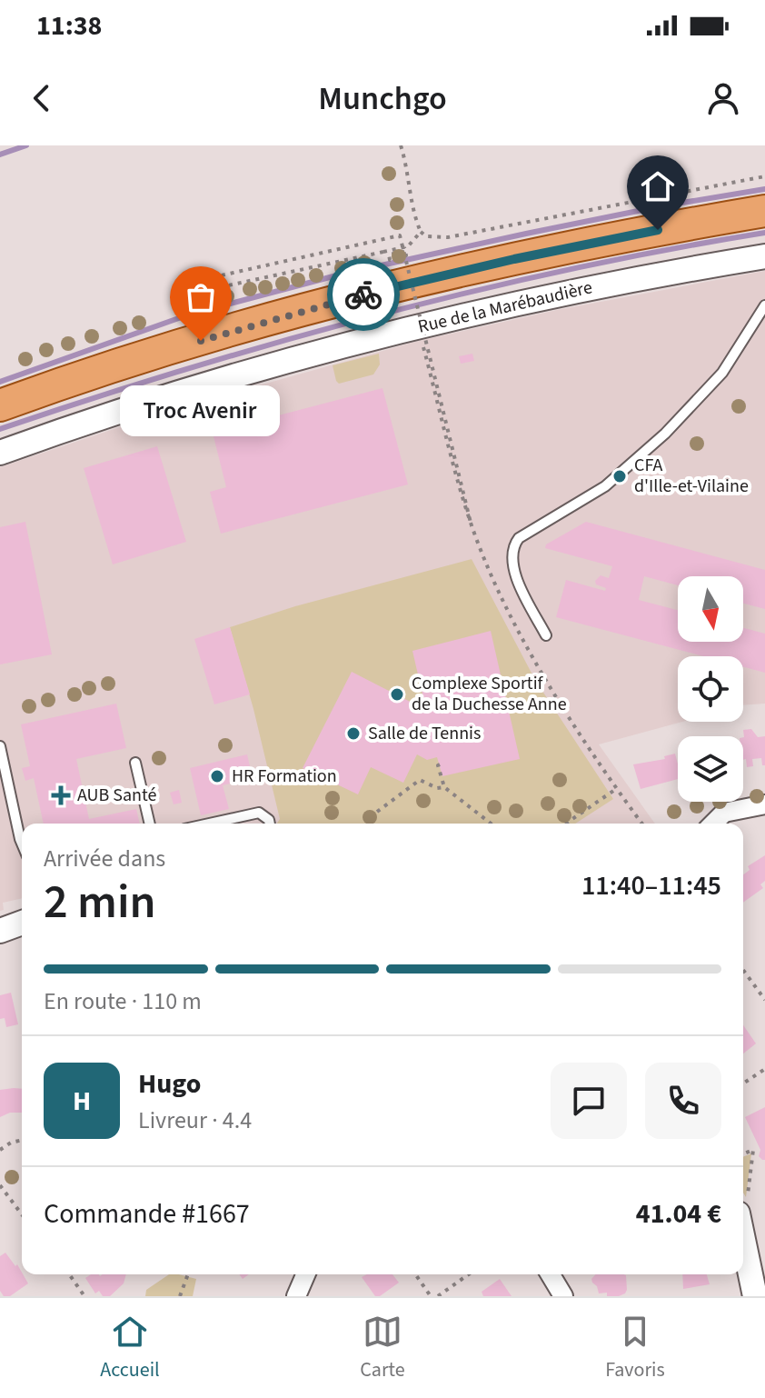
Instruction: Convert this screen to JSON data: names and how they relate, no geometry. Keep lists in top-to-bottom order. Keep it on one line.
{"streets":{"street":["Rue de la Marébaudière"]},"places":{"other":["Troc Avenir","CFA d'Ille-et-Vilaine","Complexe Sportif de la Duchesse Anne","Salle de Tennis","HR Formation"],"health":["AUB Santé"]},"north":"bottom","page":{"status":"11:38","header":"Munchgo","bubble":"Troc Avenir","heading":["2 min","Arrivée dans","11:40–11:45"],"panel":["Hugo","Livreur · 4.4","Commande #1667","41.04 €"],"bar":"En route · 110 m","round":"H","tabs":["Accueil","Carte","Favoris"]}}
